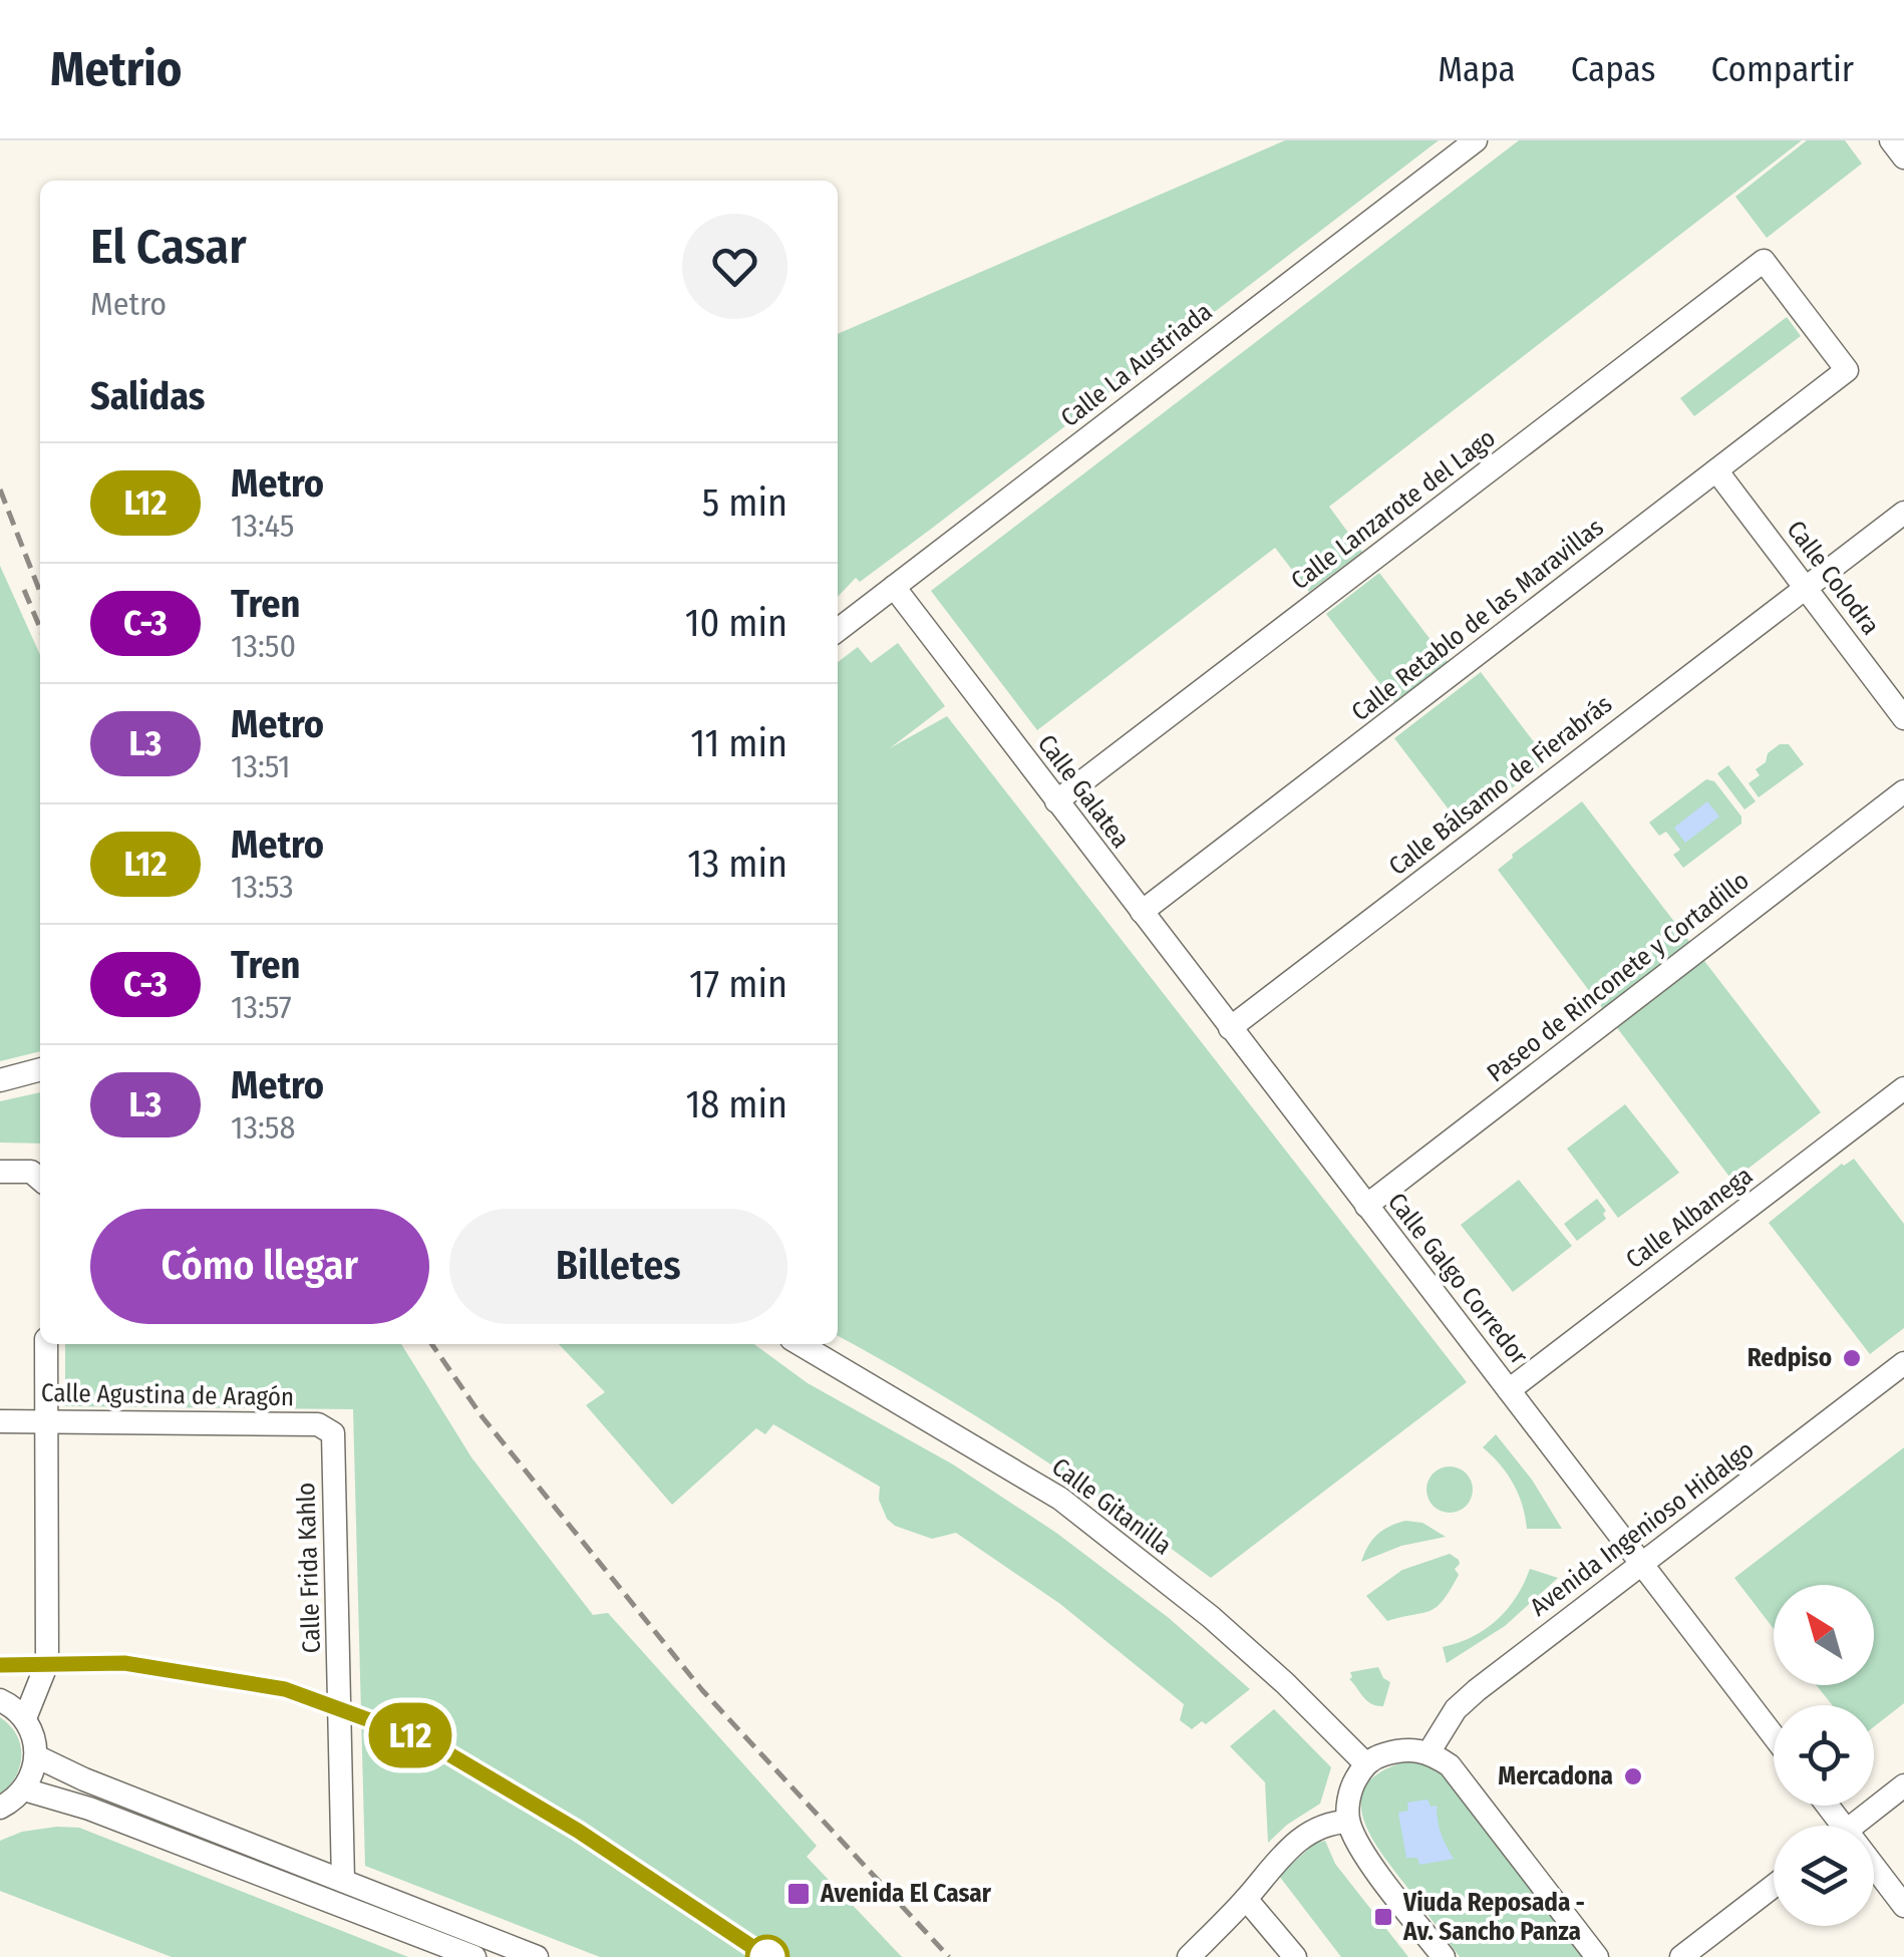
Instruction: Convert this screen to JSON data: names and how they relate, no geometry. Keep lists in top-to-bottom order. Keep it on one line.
{"streets":{"street":["Calle La Austriada","Calle Lanzarote del Lago","Calle Colodra","Calle Retablo de las Maravillas","Calle Bálsamo de Fierabrás","Calle Galatea","Paseo de Rinconete y Cortadillo","Calle Albanega","Calle Galgo Corredor","Calle Agustina de Aragón","Calle Gitanilla","Avenida Ingenioso Hidalgo","Calle Frida Kahlo"]},"crossings":[["Calle La Austriada","Calle Galatea"],["Calle Lanzarote del Lago","Calle Retablo de las Maravillas"],["Calle Lanzarote del Lago","Calle Galatea"],["Calle Colodra","Calle Retablo de las Maravillas"],["Calle Colodra","Calle Bálsamo de Fierabrás"],["Calle Retablo de las Maravillas","Calle Galatea"],["Calle Bálsamo de Fierabrás","Calle Galatea"],["Calle Bálsamo de Fierabrás","Calle Galgo Corredor"],["Calle Galatea","Calle Galgo Corredor"],["Paseo de Rinconete y Cortadillo","Calle Galgo Corredor"],["Calle Albanega","Calle Galgo Corredor"],["Calle Galgo Corredor","Avenida Ingenioso Hidalgo"],["Calle Agustina de Aragón","Calle Frida Kahlo"]],"places":{"other":["Redpiso","Mercadona"],"transit":["Avenida El Casar","Viuda Reposada - Av. Sancho Panza"]},"lines":["metro line L12"],"north":"top left","page":{"header":"Metrio","nav":["Mapa","Capas","Compartir"],"on_map":"L12","heading":[["El Casar","Metro"],"Salidas"],"list":[{"mark":"L12","name":"Metro","note":"13:45","value":"5 min"},{"mark":"C-3","name":"Tren","note":"13:50","value":"10 min"},{"mark":"L3","name":"Metro","note":"13:51","value":"11 min"},{"mark":"L12","name":"Metro","note":"13:53","value":"13 min"},{"mark":"C-3","name":"Tren","note":"13:57","value":"17 min"},{"mark":"L3","name":"Metro","note":"13:58","value":"18 min"}],"buttons":["Cómo llegar","Billetes"]}}
